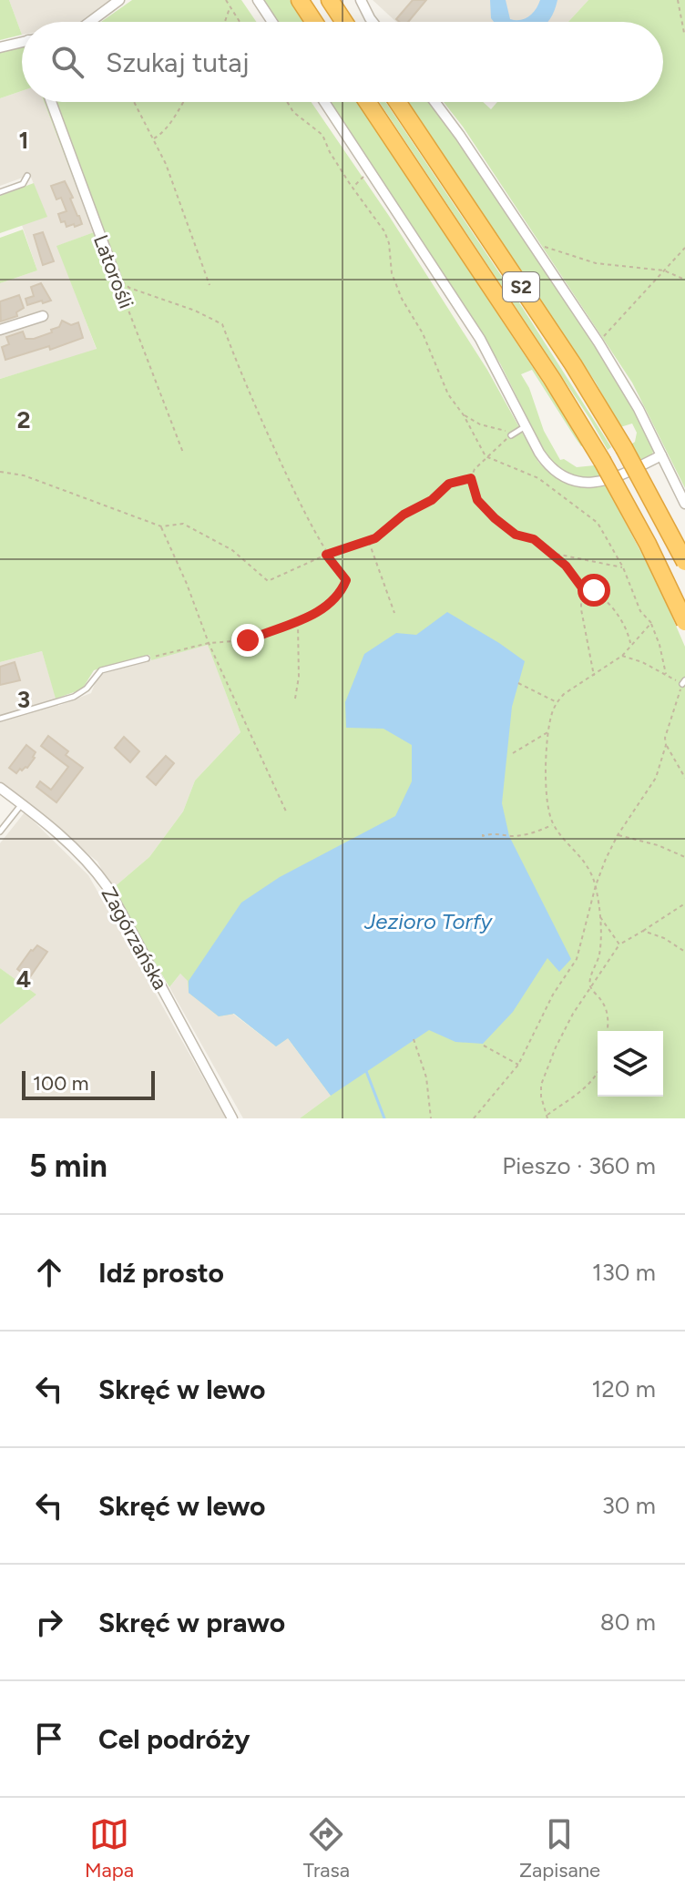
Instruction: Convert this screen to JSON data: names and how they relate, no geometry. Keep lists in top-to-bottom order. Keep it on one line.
{"streets":{"highway":["S2"],"street":["Latorośli","Zagórzańska"]},"water":["Jezioro Torfy"],"scale_bar":"100 m","page":{"search":"Szukaj tutaj","scale":"100 m","heading":["5 min","Pieszo · 360 m"],"list":[["Idź prosto","130 m"],["Skręć w lewo","120 m"],["Skręć w lewo","30 m"],["Skręć w prawo","80 m"],"Cel podróży"],"nav":["Mapa","Trasa","Zapisane"]},"grid":{"rows":["1","2","3","4"]}}
